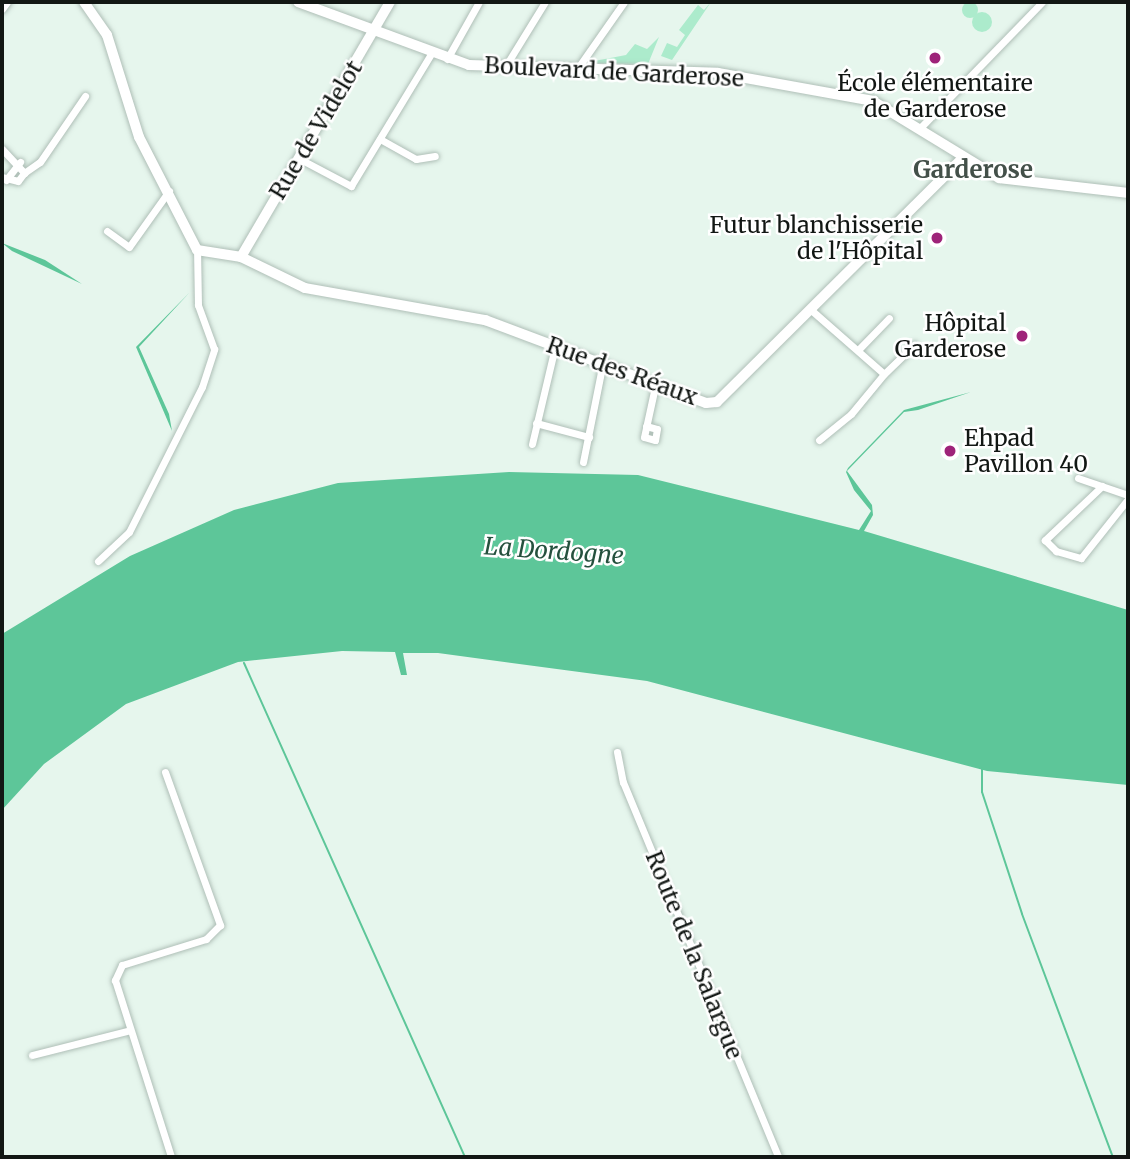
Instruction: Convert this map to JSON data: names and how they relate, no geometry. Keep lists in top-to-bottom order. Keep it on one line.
{"streets":{"street":["Boulevard de Garderose","Rue de Videlot","Rue des Réaux","Route de la Salargue"]},"crossings":[["Boulevard de Garderose","Rue de Videlot"],["Boulevard de Garderose","Rue des Réaux"],["Rue de Videlot","Rue des Réaux"]],"districts":["Garderose"],"water":["La Dordogne"],"places":["École élémentaire de Garderose","Futur blanchisserie de l'Hôpital","Hôpital Garderose","Ehpad Pavillon 40"]}
